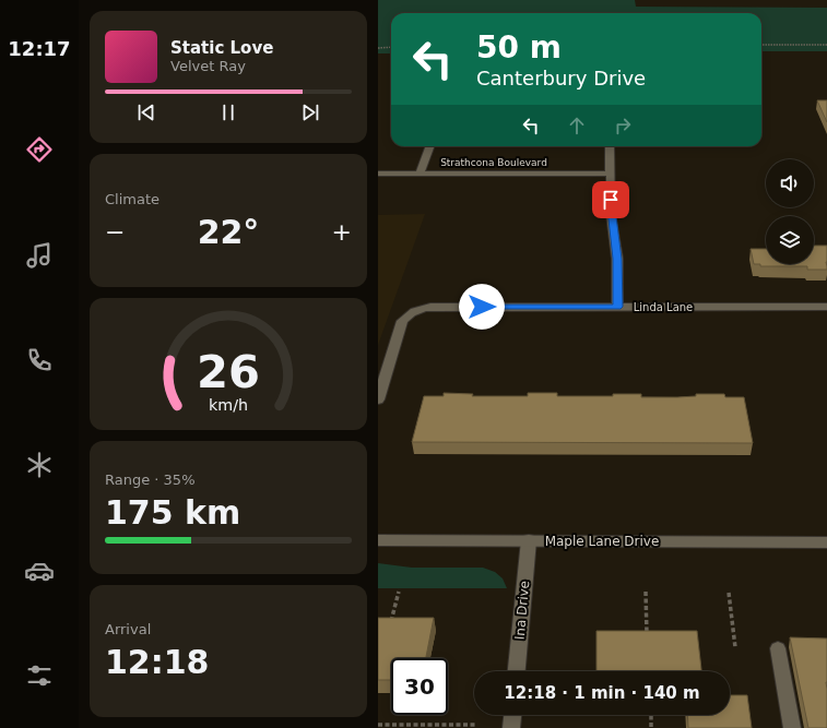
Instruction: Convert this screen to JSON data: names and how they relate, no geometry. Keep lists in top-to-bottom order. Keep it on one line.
{"streets":{"street":["Strathcona Boulevard","Linda Lane","Maple Lane Drive","Ina Drive"]},"crossings":[["Maple Lane Drive","Ina Drive"]],"page":{"tabs":"12:17","turn":["50 m","Canterbury Drive"],"song":["Static Love","Velvet Ray"],"tile":["Climate",["Range · 35%","175 km"],["Arrival","12:18"]],"heat":["−","22°","+"],"limit":"30","trip":"12:18 · 1 min · 140 m","gauge":["26","km/h"]}}
